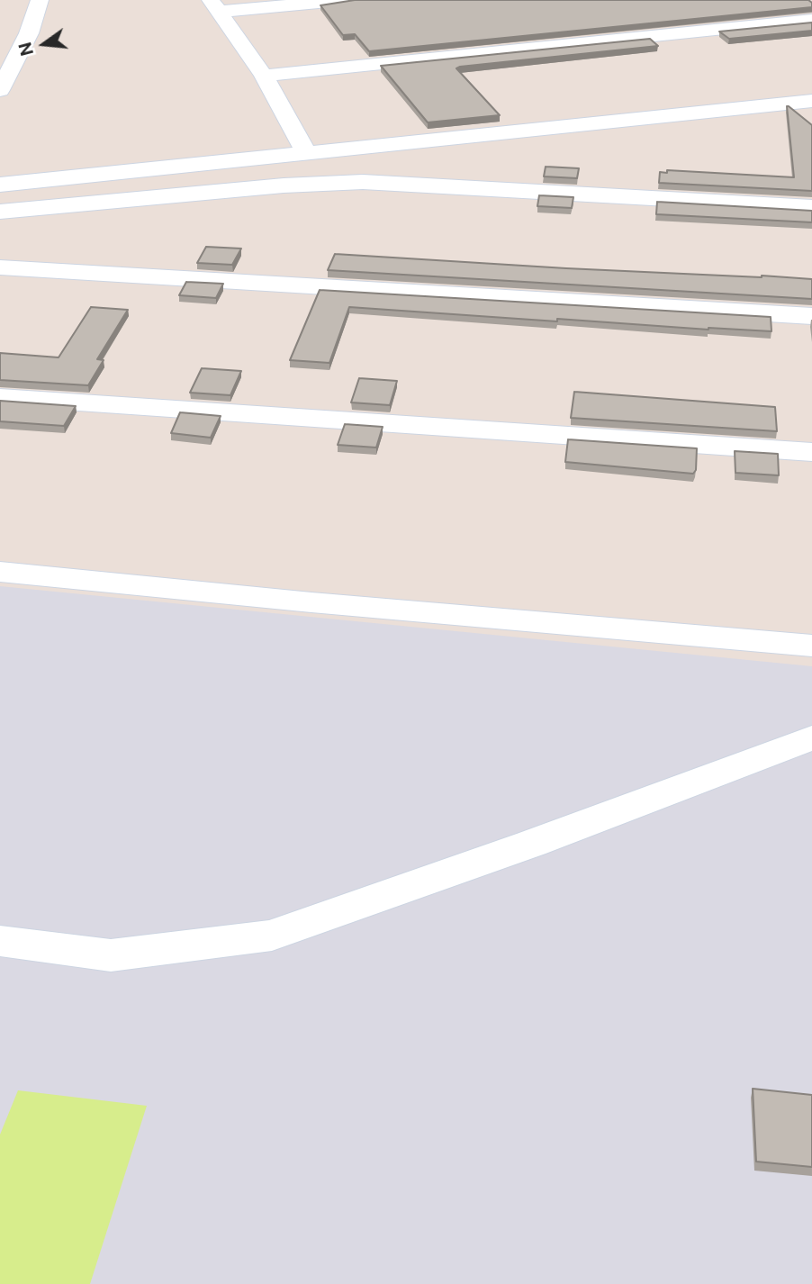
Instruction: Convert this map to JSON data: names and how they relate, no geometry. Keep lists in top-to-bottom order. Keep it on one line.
{"north":"left"}
